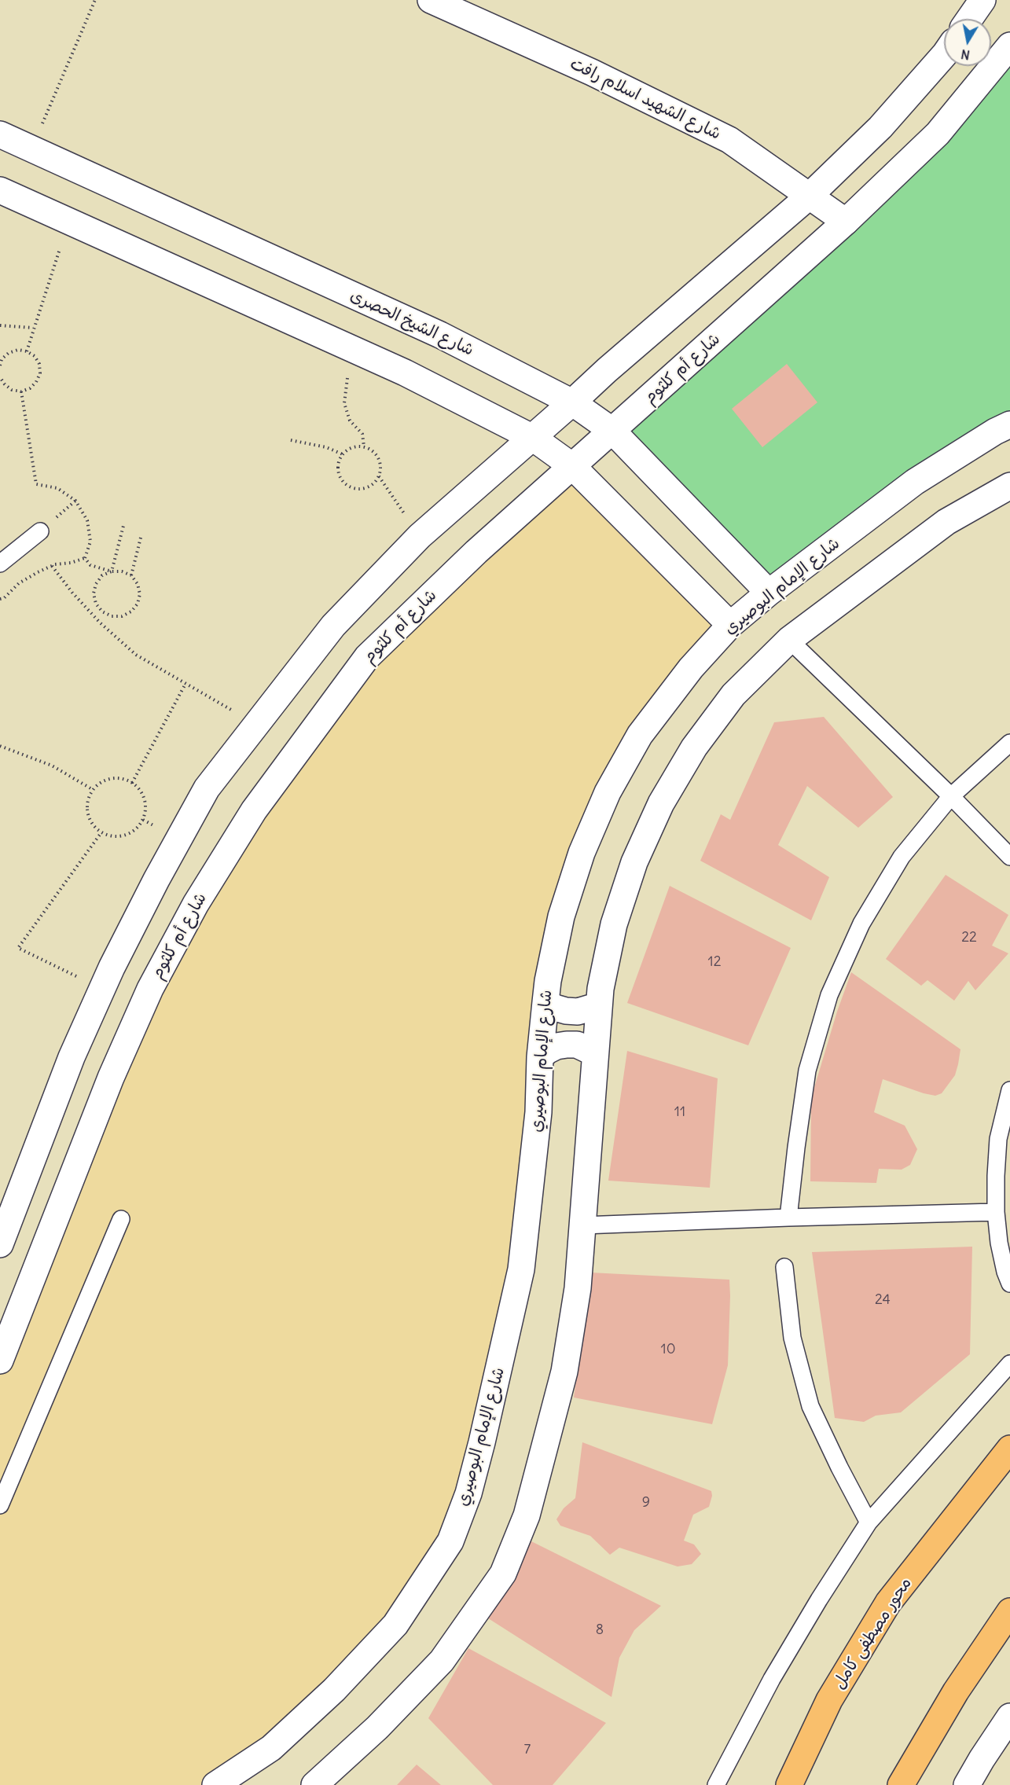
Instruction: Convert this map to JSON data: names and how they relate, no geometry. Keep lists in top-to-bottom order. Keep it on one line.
{"streets":{"main road":["محور مصطفى كامل"],"street":["شارع الشهيد اسلام رافت","شارع الشيخ الحصرى","شارع أم كلثوم","شارع الإمام البوصيري"]},"crossings":[["شارع الشهيد اسلام رافت","شارع أم كلثوم"],["شارع الشيخ الحصرى","شارع أم كلثوم"],["شارع الشيخ الحصرى","شارع الإمام البوصيري"]],"house_numbers":["22","12","11","24","10","9","8","7"],"north":"bottom"}
